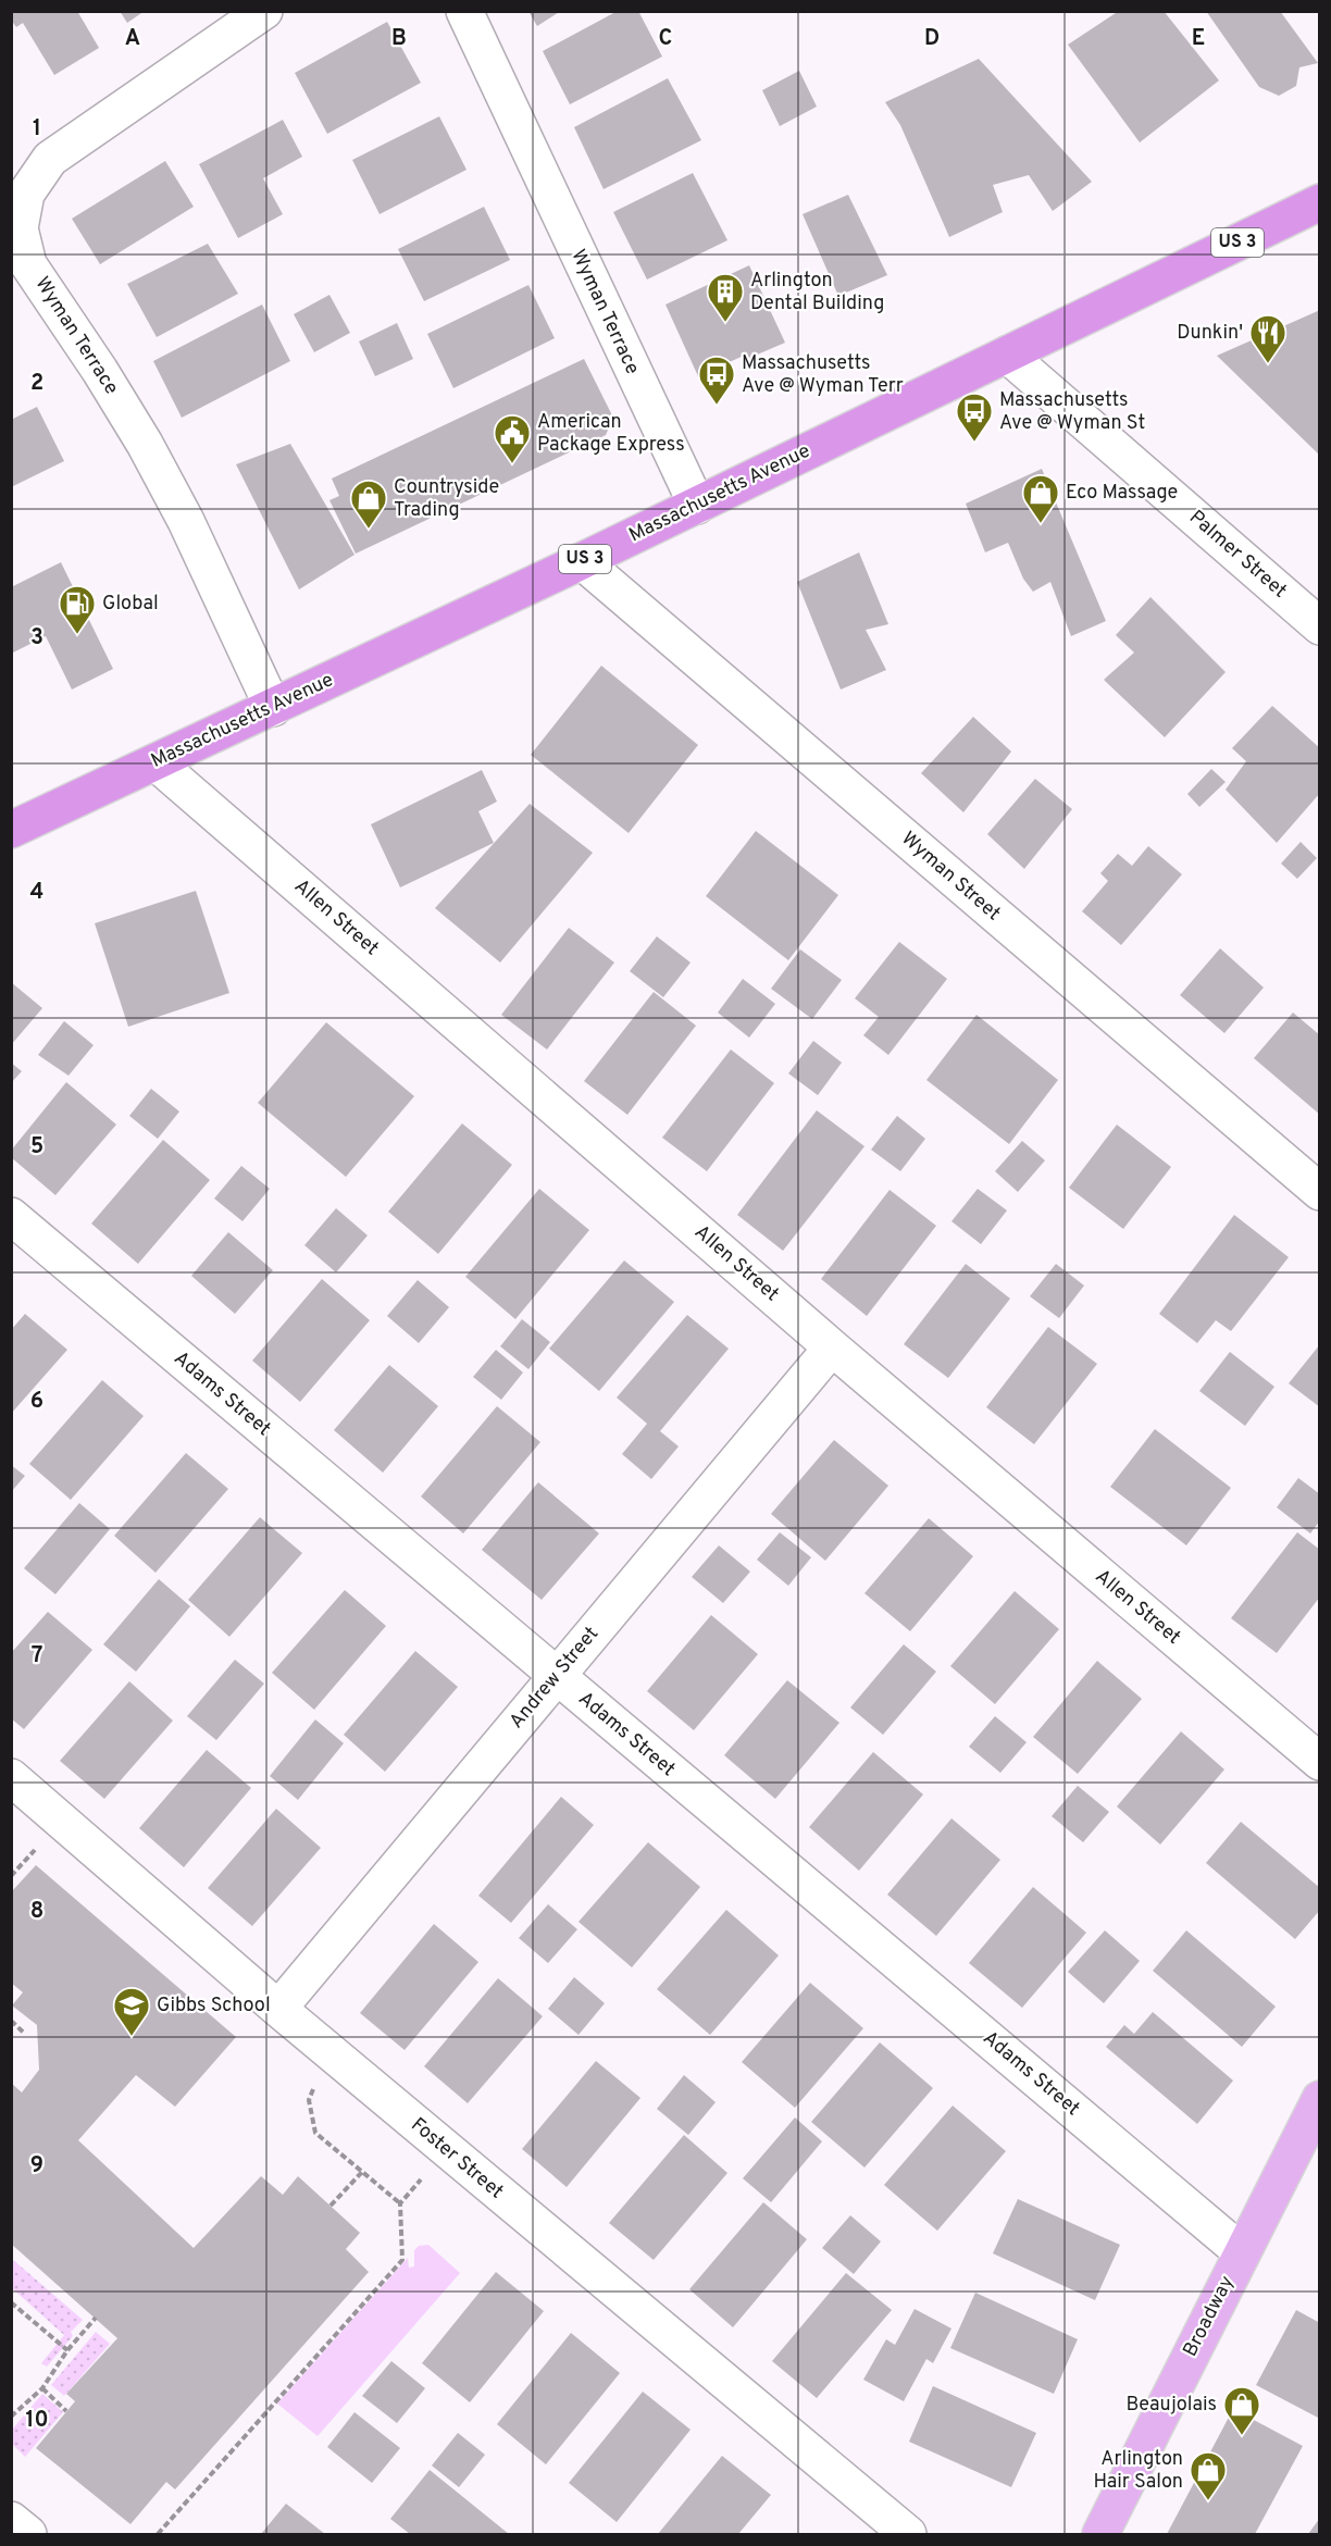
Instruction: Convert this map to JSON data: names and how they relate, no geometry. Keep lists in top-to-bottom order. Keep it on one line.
{"streets":{"highway":["US 3","Massachusetts Avenue"],"main road":["Broadway"],"street":["Wyman Terrace","Palmer Street","Wyman Street","Allen Street","Adams Street","Andrew Street","Foster Street"]},"crossings":[["Wyman Terrace","Massachusetts Avenue"],["Massachusetts Avenue","Palmer Street"],["Massachusetts Avenue","Wyman Street"],["Massachusetts Avenue","Allen Street"],["Allen Street","Andrew Street"],["Adams Street","Andrew Street"],["Adams Street","Broadway"],["Andrew Street","Foster Street"]],"places":{"building":["Arlington Dental Building"],"restaurant":["Dunkin'"],"bus stop":["Massachusetts Ave @ Wyman Terr","Massachusetts Ave @ Wyman St"],"public building":["American Package Express"],"shop":["Eco Massage","Countryside Trading","Beaujolais","Arlington Hair Salon"],"fuel station":["Global"],"school or university":["Gibbs School"]},"grid":{"columns":["A","B","C","D","E"],"rows":["1","2","3","4","5","6","7","8","9","10"]}}
